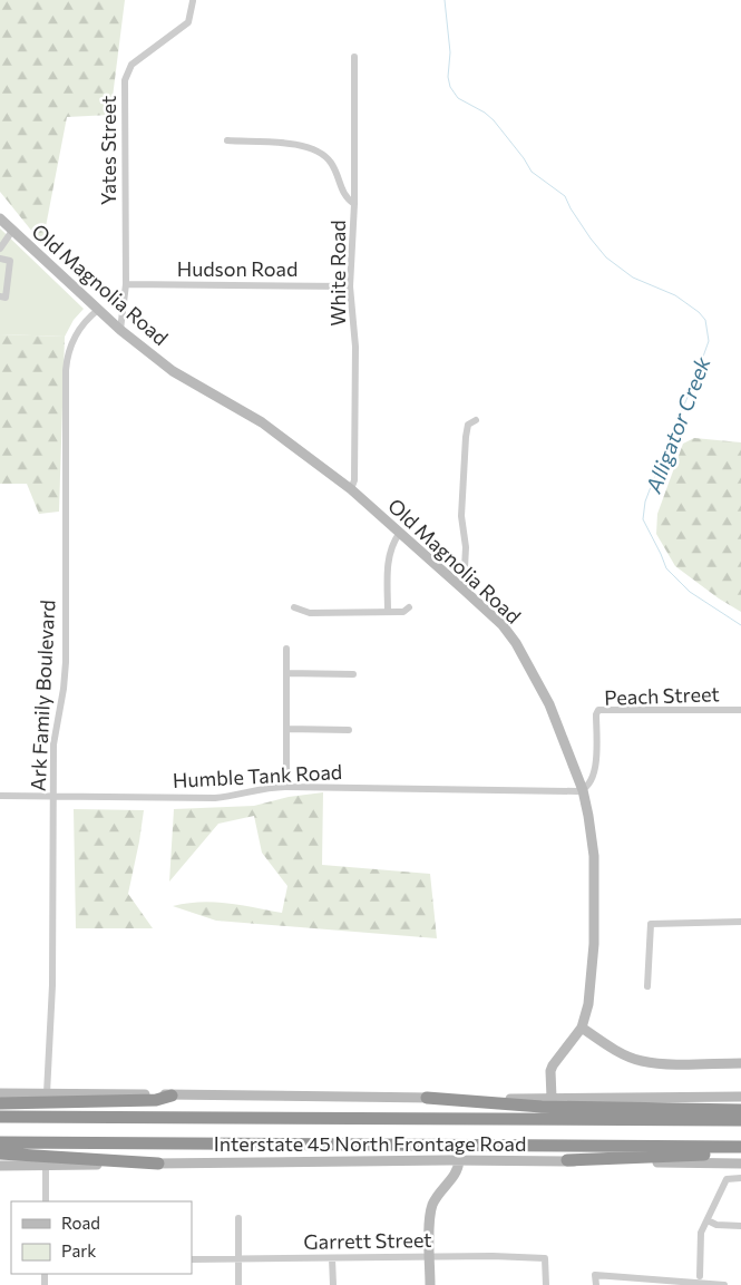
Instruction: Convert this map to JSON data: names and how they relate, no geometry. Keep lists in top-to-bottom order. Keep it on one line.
{"streets":{"main road":["Old Magnolia Road","Interstate 45 North Frontage Road"],"street":["Yates Street","Hudson Road","White Road","Ark Family Boulevard","Peach Street","Humble Tank Road","Garrett Street"]},"crossings":[["Yates Street","Hudson Road"],["Yates Street","Old Magnolia Road"],["Hudson Road","White Road"],["White Road","Old Magnolia Road"],["Old Magnolia Road","Ark Family Boulevard"],["Old Magnolia Road","Peach Street"],["Old Magnolia Road","Humble Tank Road"],["Ark Family Boulevard","Humble Tank Road"],["Peach Street","Humble Tank Road"]],"water":["Alligator Creek"],"legend":["Road","Park"]}
